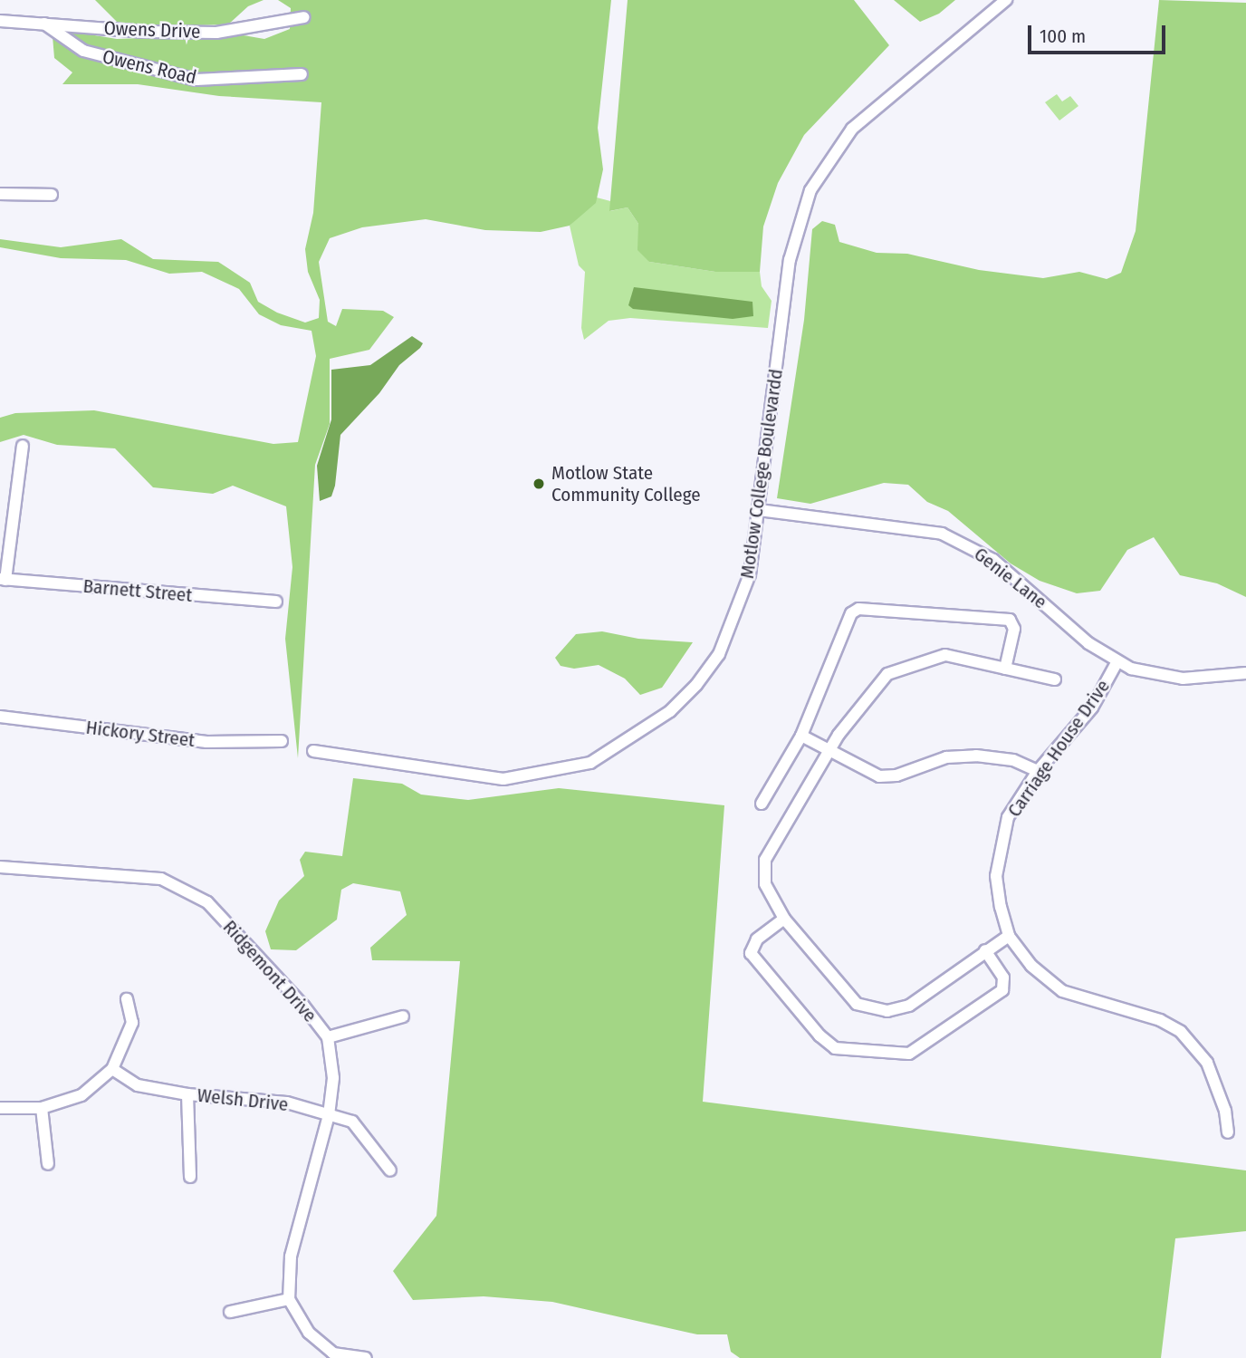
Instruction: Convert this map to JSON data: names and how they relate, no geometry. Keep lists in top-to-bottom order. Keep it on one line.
{"streets":{"street":["Owens Drive","Owens Road","Motlow College Boulevardd","Genie Lane","Barnett Street","Hickory Street","Carriage House Drive","Ridgemont Drive","Welsh Drive"]},"crossings":[["Owens Drive","Owens Road"],["Motlow College Boulevardd","Genie Lane"],["Genie Lane","Carriage House Drive"],["Ridgemont Drive","Welsh Drive"]],"places":["Motlow State Community College"],"scale_bar":"100 m"}
